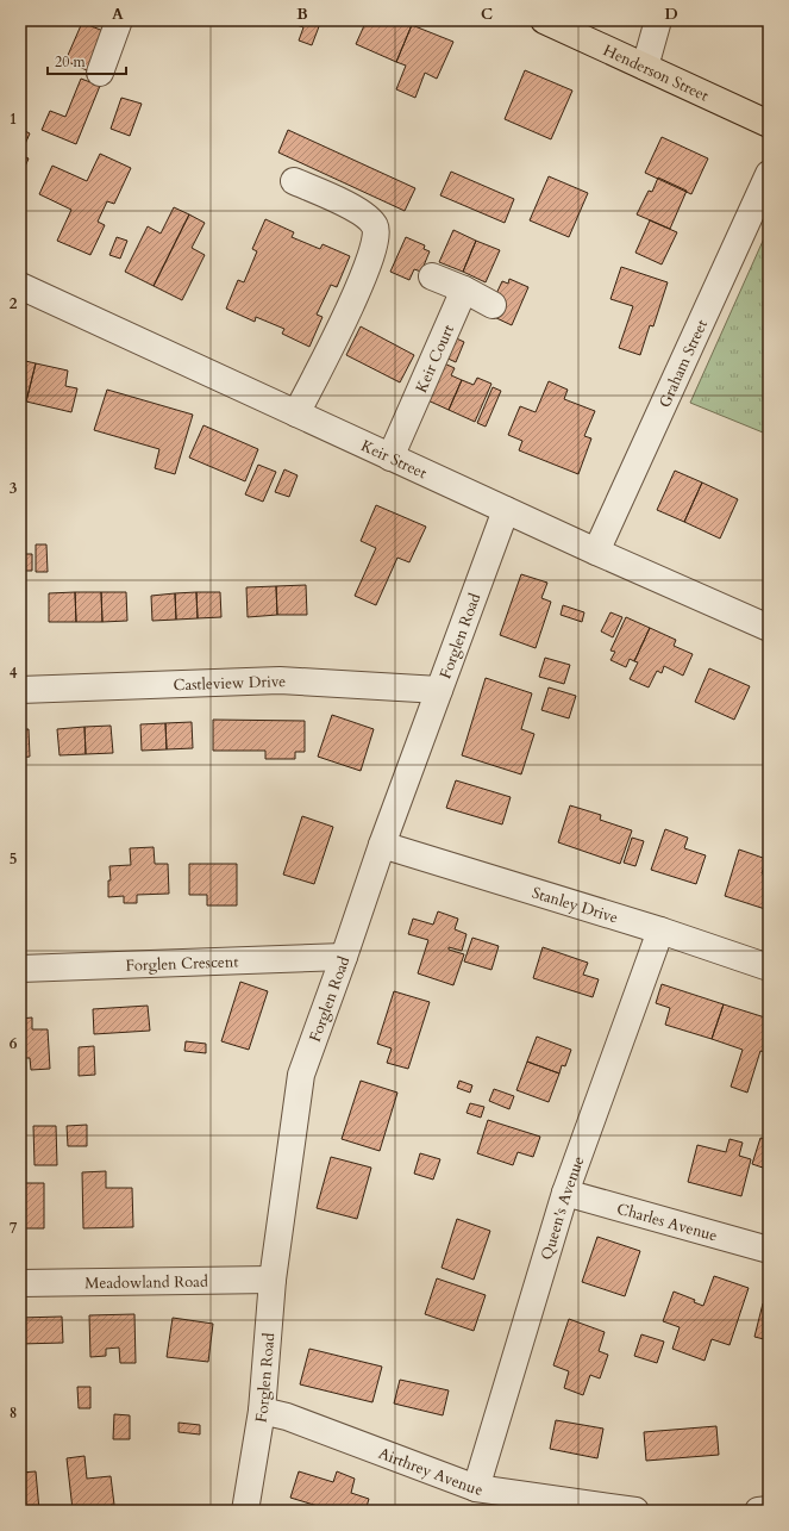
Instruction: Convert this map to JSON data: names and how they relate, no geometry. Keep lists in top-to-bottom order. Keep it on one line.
{"streets":{"main road":["Henderson Street"],"street":["Keir Court","Graham Street","Keir Street","Forglen Road","Castleview Drive","Stanley Drive","Forglen Crescent","Queen's Avenue","Charles Avenue","Meadowland Road","Airthrey Avenue"]},"crossings":[["Keir Court","Keir Street"],["Graham Street","Keir Street"],["Keir Street","Forglen Road"],["Forglen Road","Castleview Drive"],["Forglen Road","Stanley Drive"],["Forglen Road","Forglen Crescent"],["Forglen Road","Meadowland Road"],["Forglen Road","Airthrey Avenue"],["Stanley Drive","Queen's Avenue"],["Queen's Avenue","Charles Avenue"],["Queen's Avenue","Airthrey Avenue"]],"scale_bar":"20 m","grid":{"columns":["A","B","C","D"],"rows":["1","2","3","4","5","6","7","8"]}}
